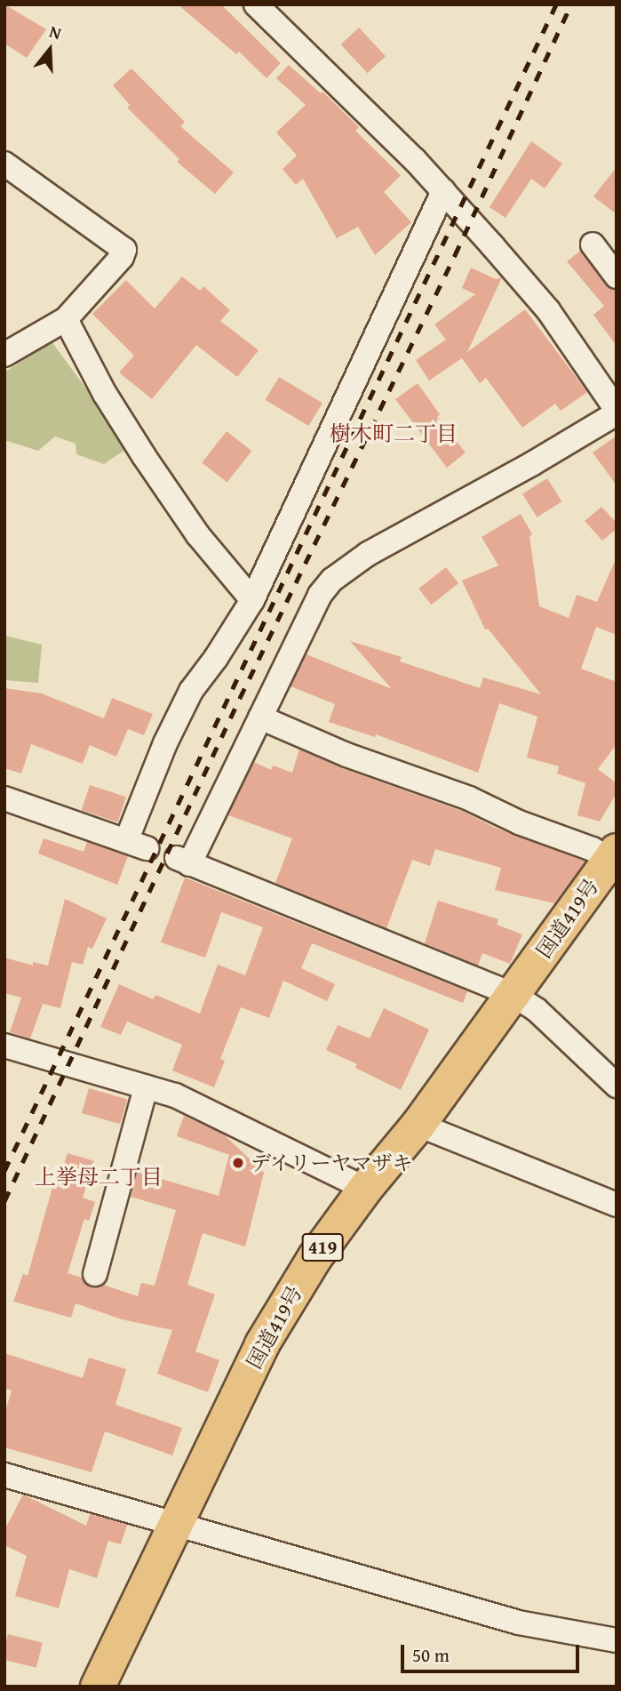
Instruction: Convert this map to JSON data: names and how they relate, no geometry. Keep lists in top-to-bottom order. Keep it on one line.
{"streets":{"highway":["国道419号","419"]},"districts":["樹木町二丁目","上挙母二丁目"],"places":["デイリーヤマザキ"],"scale_bar":"50 m","north":"top"}
